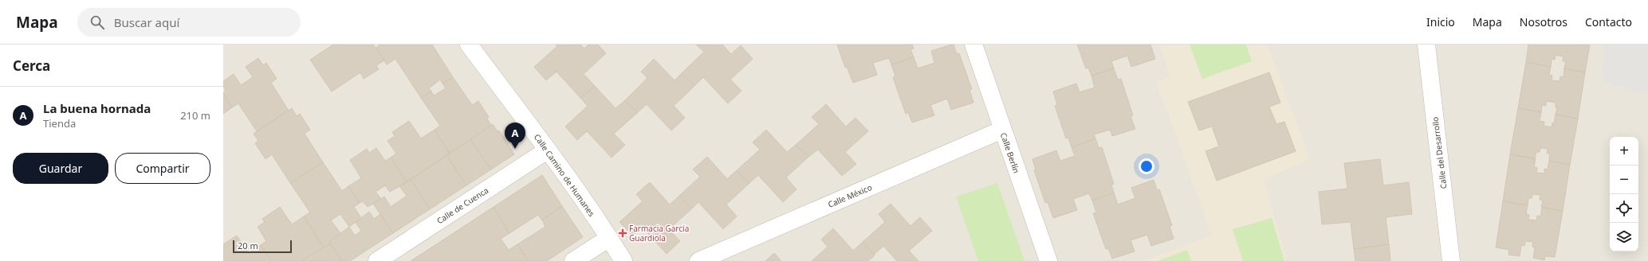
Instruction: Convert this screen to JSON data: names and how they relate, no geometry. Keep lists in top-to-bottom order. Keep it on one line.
{"streets":{"street":["Calle Berlín","Calle del Desarrollo","Calle Camino de Humanes","Calle México","Calle de Cuenca"]},"crossings":[["Calle Berlín","Calle México"],["Calle Camino de Humanes","Calle de Cuenca"]],"places":{"health":["Farmacia García Guardiola"]},"scale_bar":"20 m","page":{"header":"Mapa","search":"Buscar aquí","nav":["Inicio","Mapa","Nosotros","Contacto"],"heading":"Cerca","list":[{"mark":"A","name":"La buena hornada","note":"Tienda","value":"210 m"}],"pins":"A","map_buttons":["+","−"],"buttons":["Guardar","Compartir"],"scale":"20 m"}}
